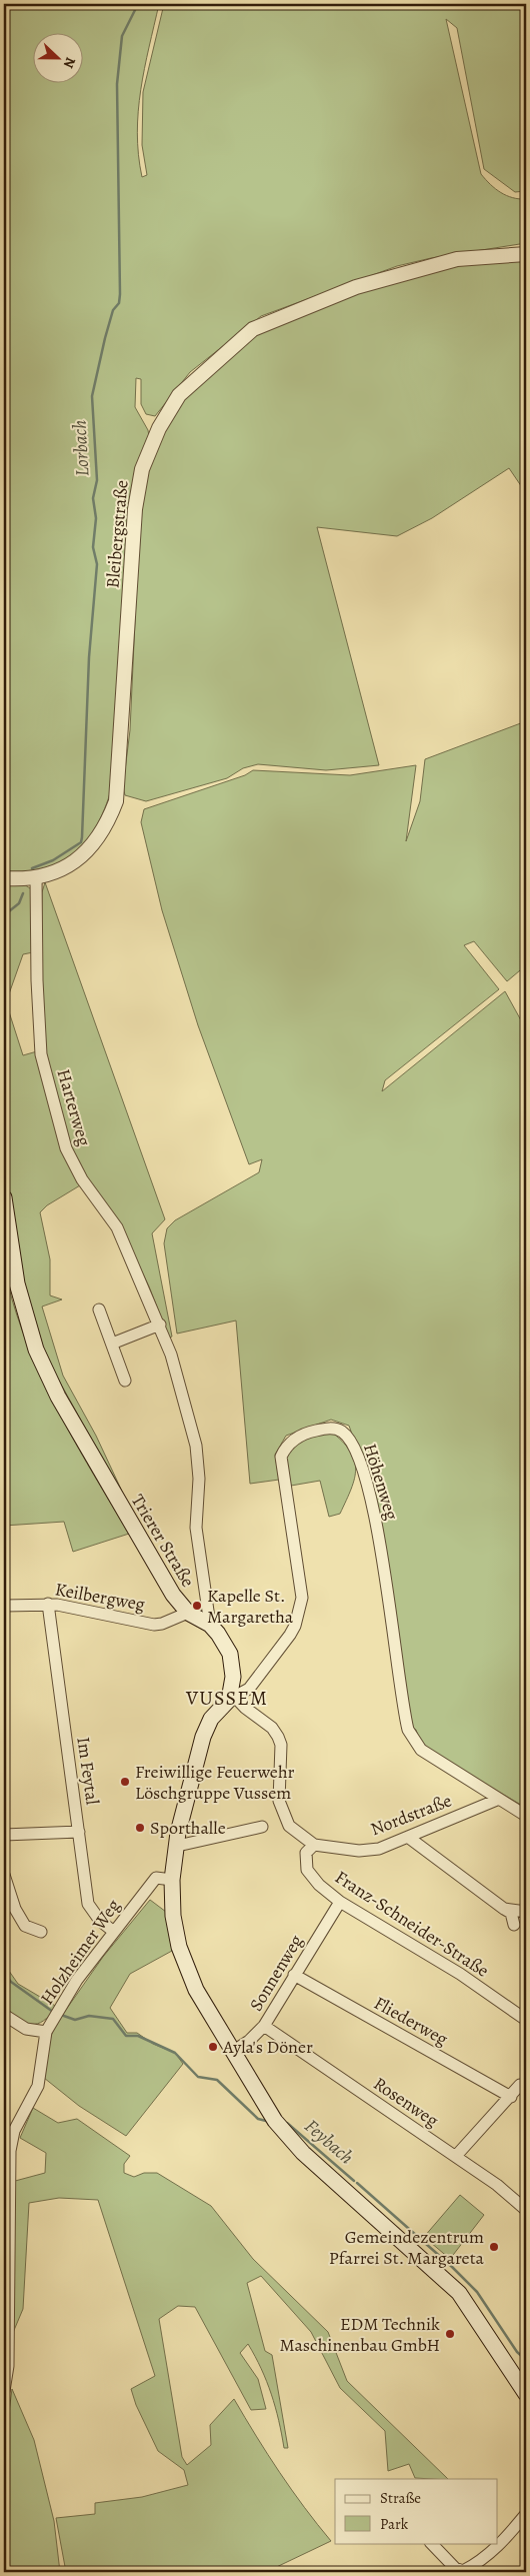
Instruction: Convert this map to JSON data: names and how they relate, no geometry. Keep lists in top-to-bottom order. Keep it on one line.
{"streets":{"main road":["Trierer Straße"],"street":["Bleibergstraße","Harterweg","Höhenweg","Keilbergweg","Im Feytal","Nordstraße","Franz-Schneider-Straße","Holzheimer Weg","Sonnenweg","Fliederweg","Rosenweg"]},"crossings":[["Bleibergstraße","Harterweg"],["Harterweg","Trierer Straße"],["Höhenweg","Trierer Straße"],["Höhenweg","Nordstraße"],["Trierer Straße","Keilbergweg"],["Trierer Straße","Nordstraße"],["Keilbergweg","Im Feytal"],["Im Feytal","Holzheimer Weg"],["Nordstraße","Franz-Schneider-Straße"],["Franz-Schneider-Straße","Sonnenweg"],["Sonnenweg","Fliederweg"],["Sonnenweg","Rosenweg"]],"districts":["VUSSEM"],"water":["Lorbach","Feybach"],"places":["Kapelle St. Margaretha","Freiwillige Feuerwehr Löschgruppe Vussem","Sporthalle","Ayla's Döner","Gemeindezentrum Pfarrei St. Margareta","EDM Technik Maschinenbau GmbH"],"legend":["Straße","Park"],"north":"right"}
